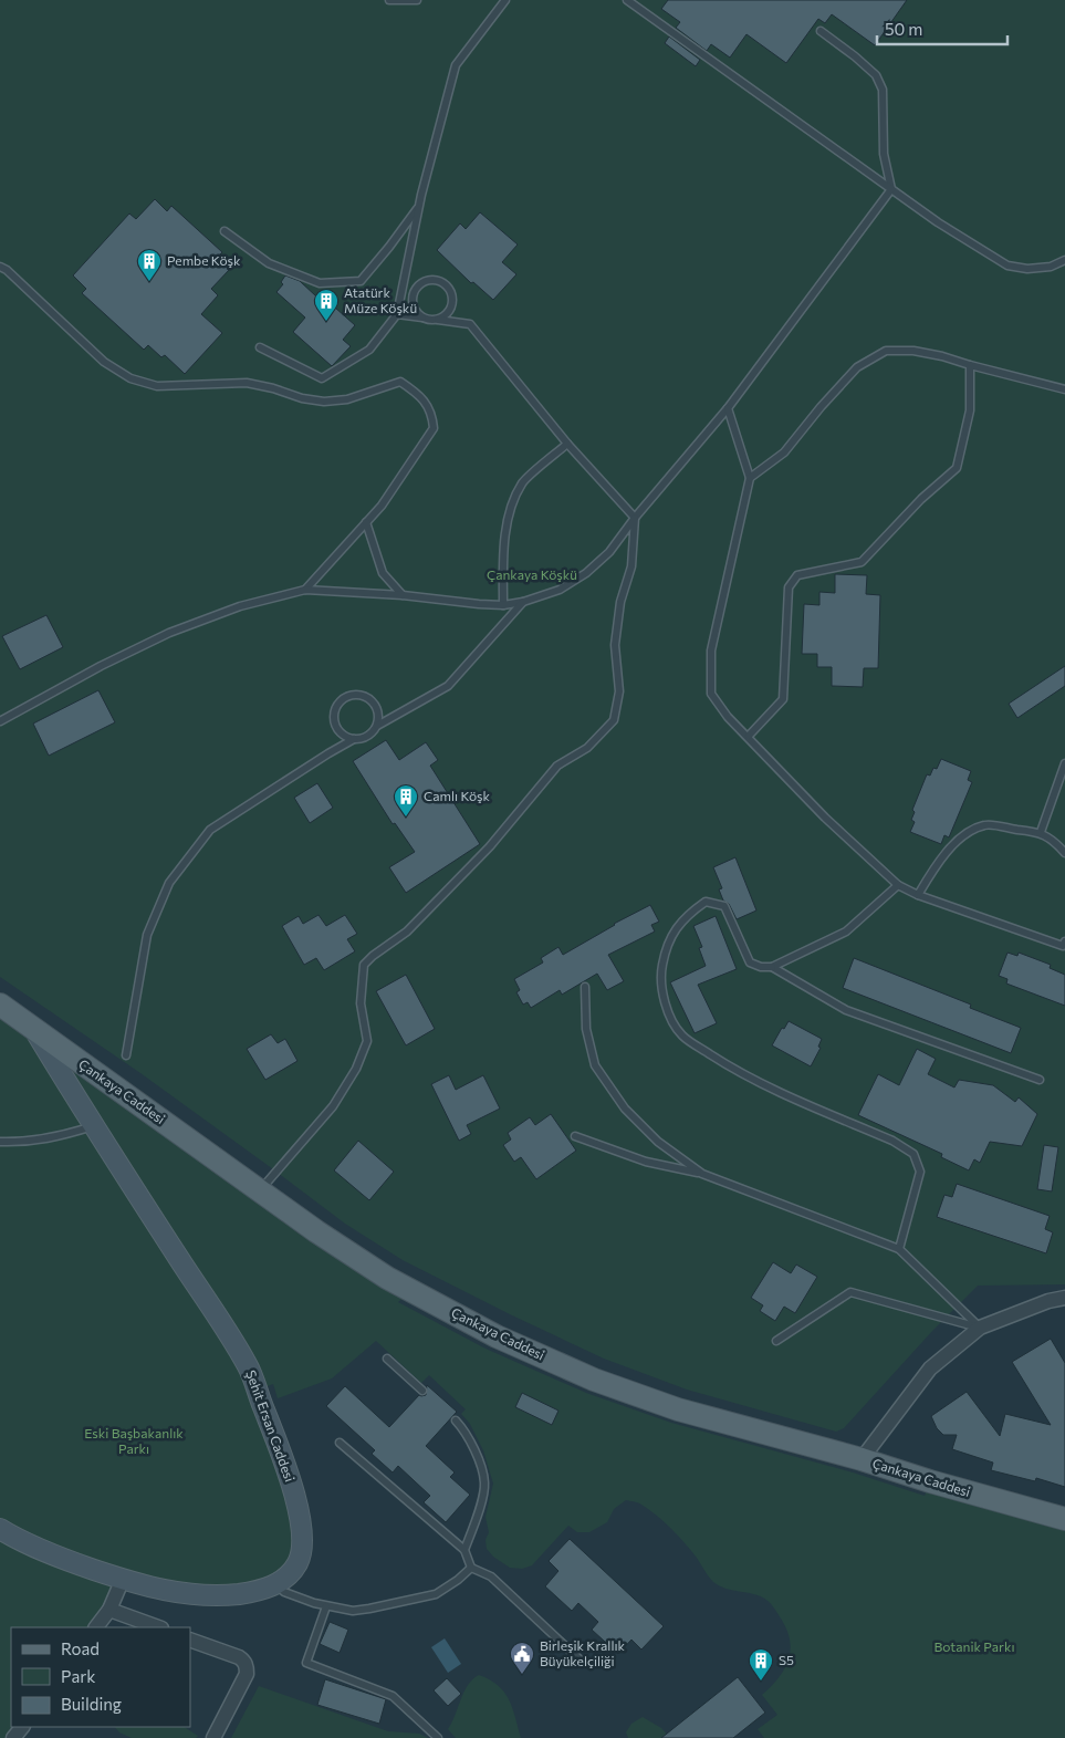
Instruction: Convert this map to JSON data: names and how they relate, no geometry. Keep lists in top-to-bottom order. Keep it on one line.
{"streets":{"main road":["Çankaya Caddesi","Şehit Ersan Caddesi"]},"crossings":[["Çankaya Caddesi","Şehit Ersan Caddesi"]],"parks":["Çankaya Köşkü","Eski Başbakanlık Parkı","Botanik Parkı"],"places":{"building":["Pembe Köşk","Atatürk Müze Köşkü","Camlı Köşk","S5"],"public building":["Birleşik Krallık Büyükelçiliği"]},"legend":["Road","Park","Building"],"scale_bar":"50 m"}
